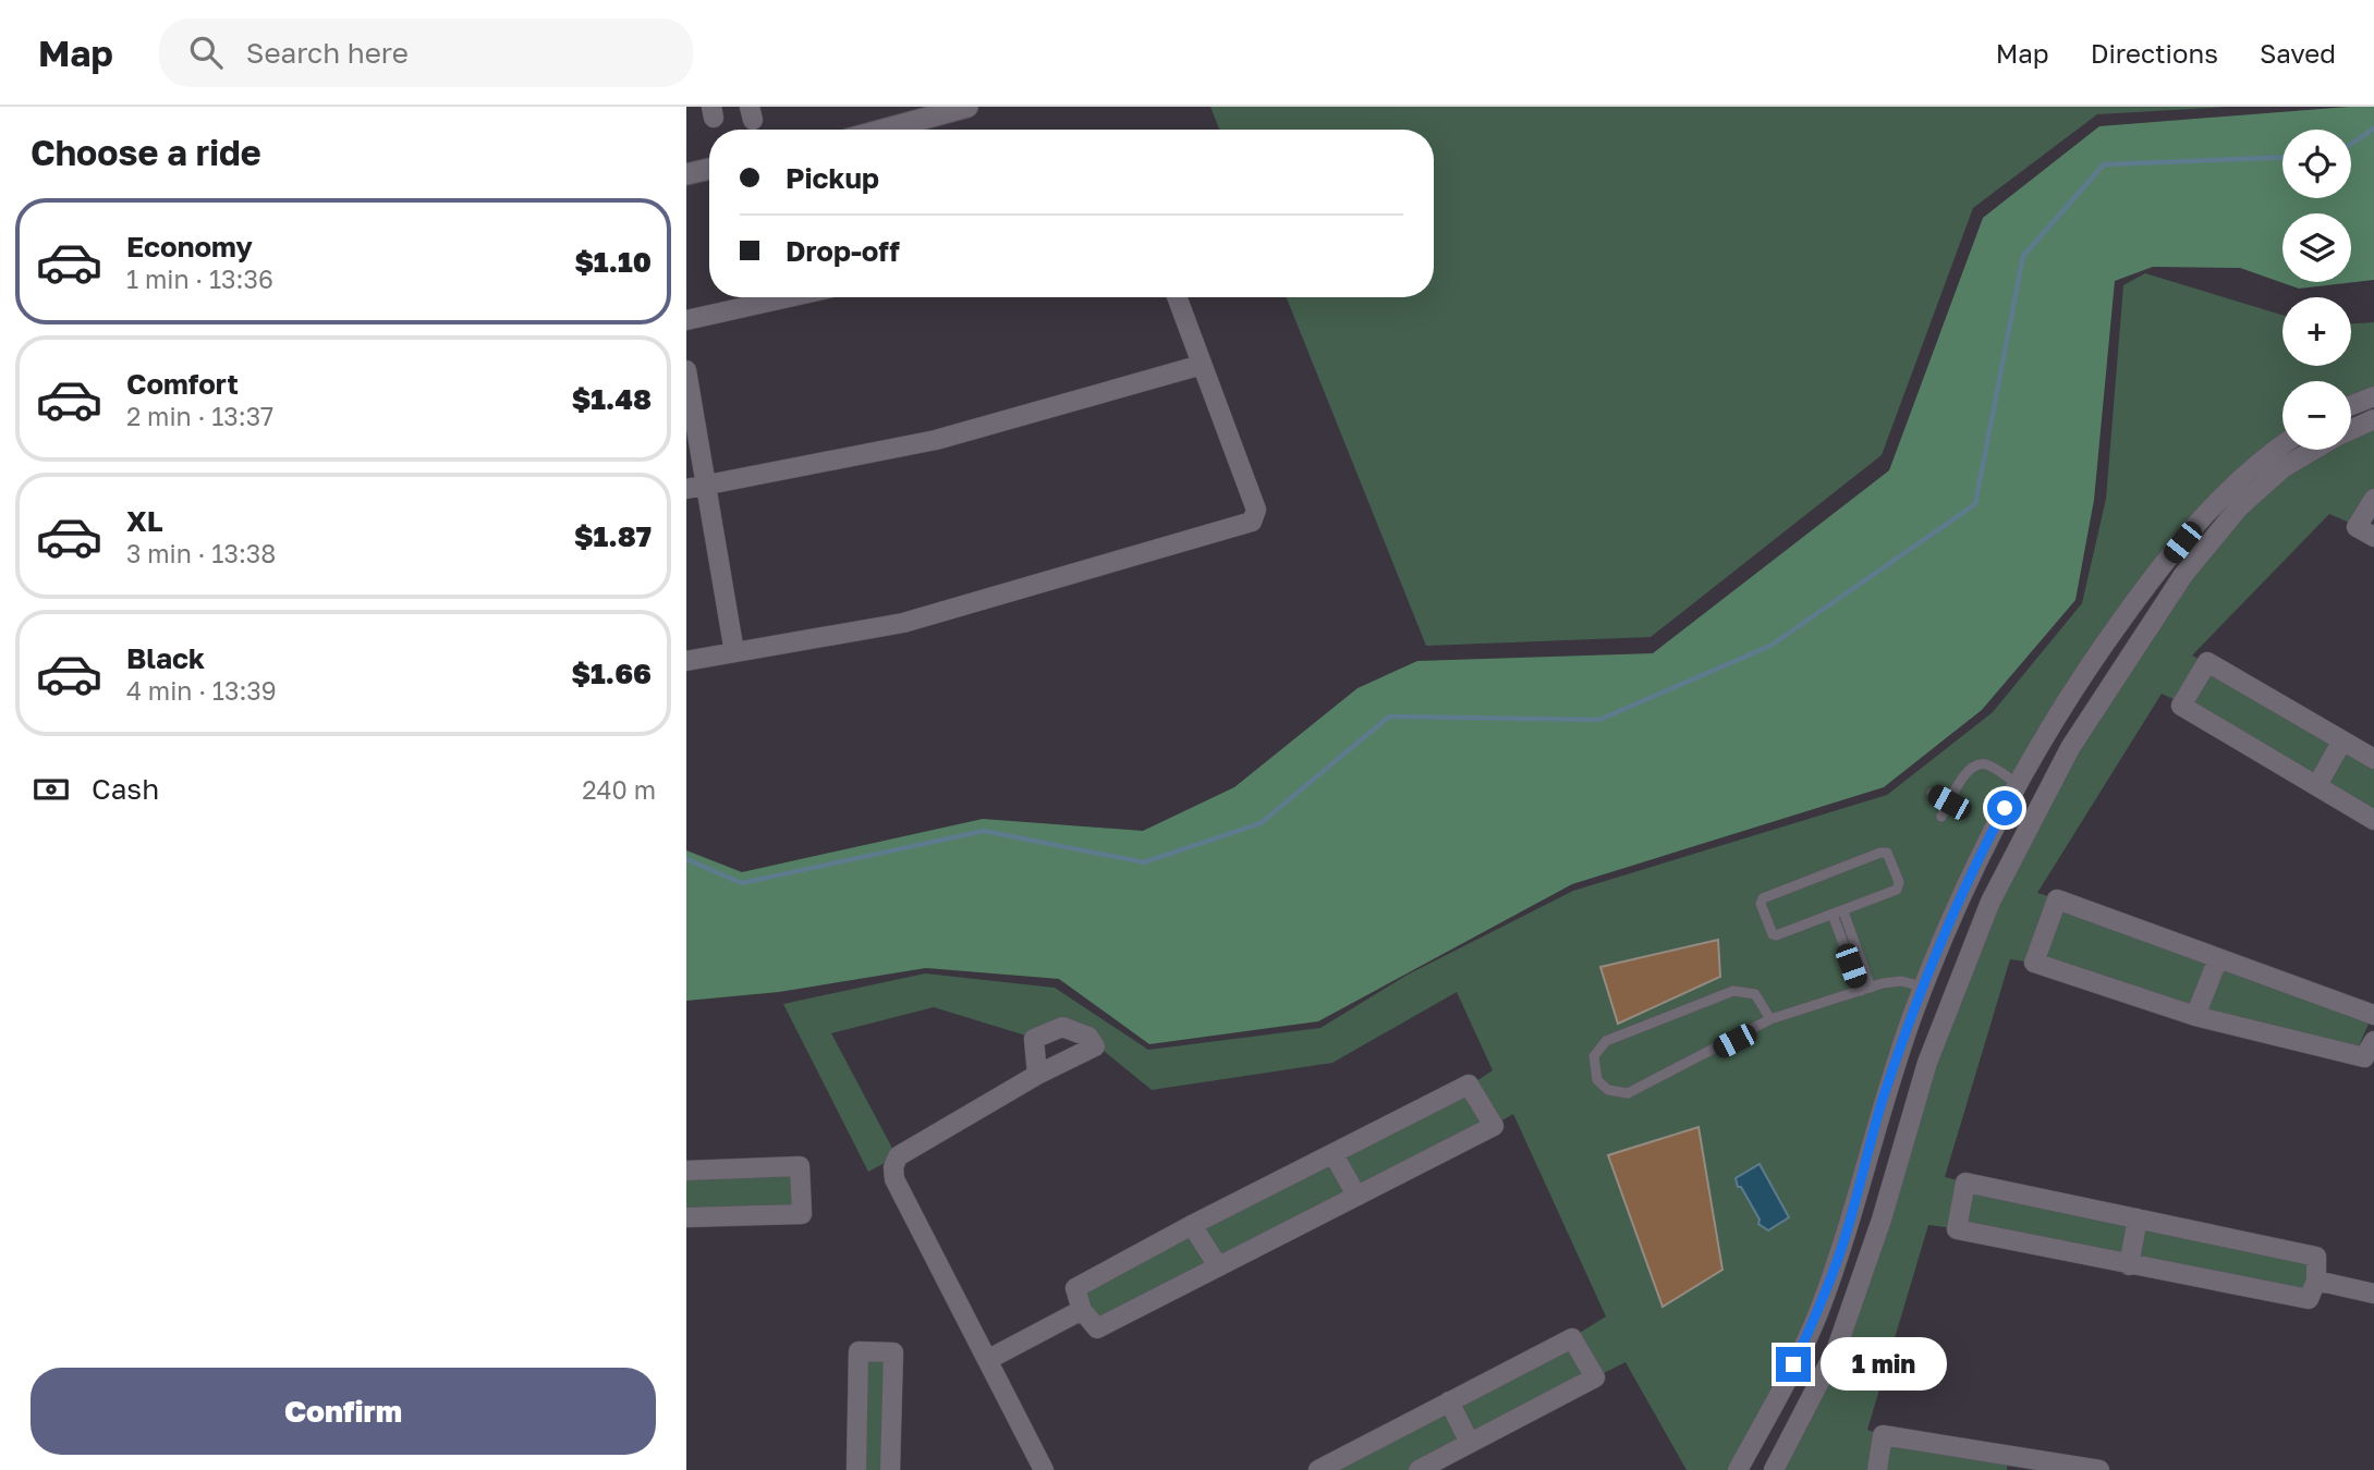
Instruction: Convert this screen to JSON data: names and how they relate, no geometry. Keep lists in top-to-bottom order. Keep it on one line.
{"page":{"header":"Map","search":"Search here","nav":["Map","Directions","Saved"],"heading":"Choose a ride","map_buttons":["+","−"],"banner":["Pickup","Drop-off"],"list":[{"name":"Economy","note":"1 min · 13:36","value":"$1.10"},{"name":"Comfort","note":"2 min · 13:37","value":"$1.48"},{"name":"XL","note":"3 min · 13:38","value":"$1.87"},{"name":"Black","note":"4 min · 13:39","value":"$1.66"}],"pay":["Cash","240 m"],"bubble":"1 min","buttons":"Confirm"}}
